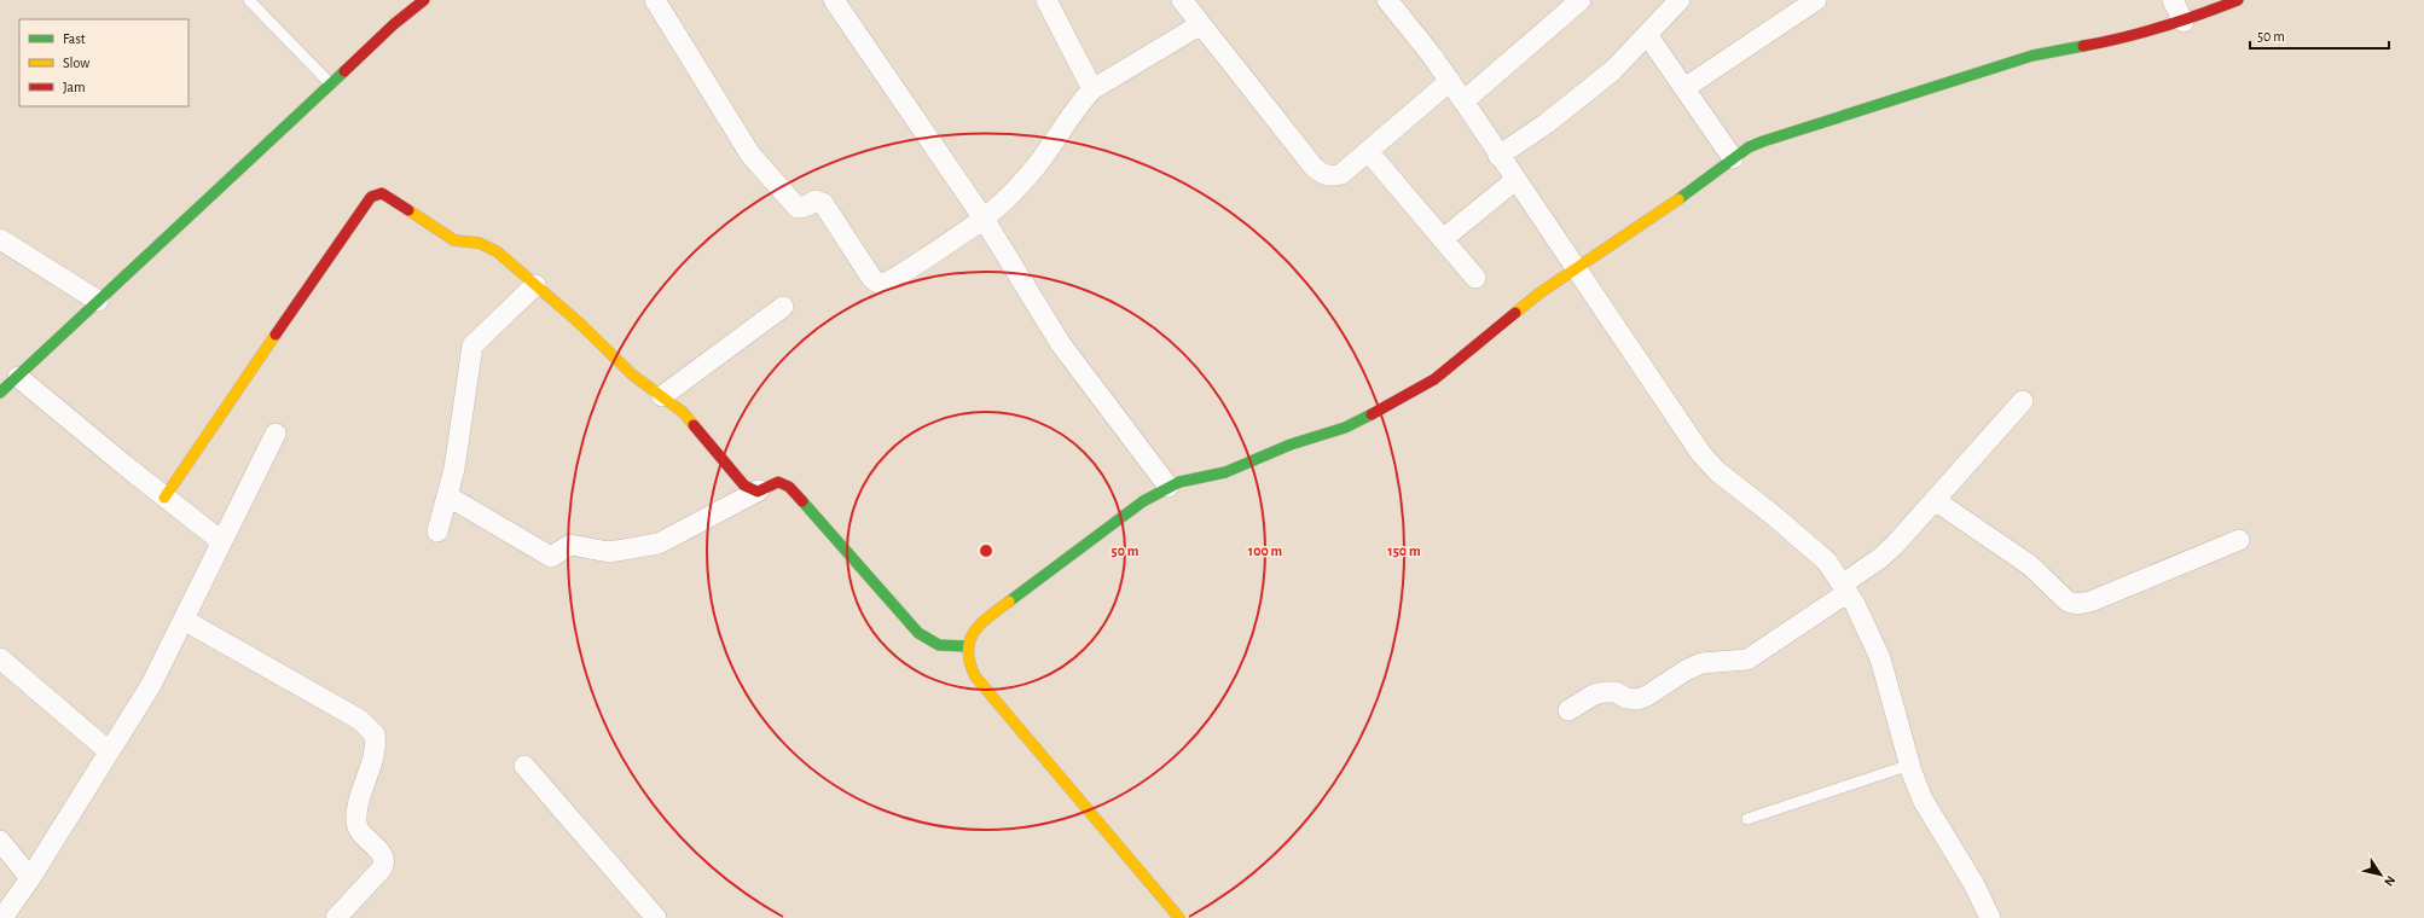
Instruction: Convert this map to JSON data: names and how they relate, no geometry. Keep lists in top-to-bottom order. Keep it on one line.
{"legend":["Fast","Slow","Jam"],"scale_bar":"50 m","north":"bottom right","rings":["50 m","100 m","150 m"]}
